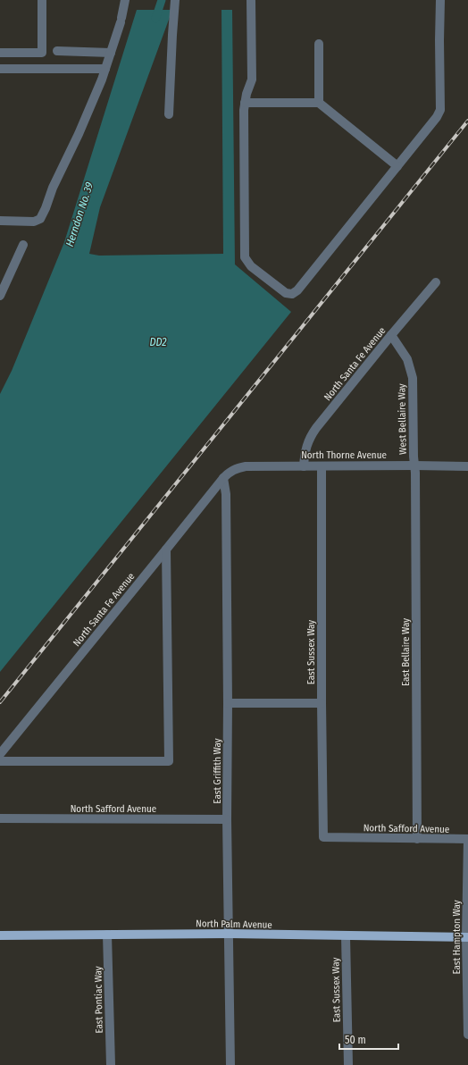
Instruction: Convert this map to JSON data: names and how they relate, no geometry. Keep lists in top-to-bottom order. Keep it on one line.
{"streets":{"main road":["North Palm Avenue"],"street":["North Santa Fe Avenue","West Bellaire Way","North Thorne Avenue","East Sussex Way","East Bellaire Way","East Griffith Way","North Safford Avenue","East Hampton Way","East Pontiac Way"]},"crossings":[["North Santa Fe Avenue","West Bellaire Way"],["North Santa Fe Avenue","North Thorne Avenue"],["North Santa Fe Avenue","East Griffith Way"],["West Bellaire Way","North Thorne Avenue"],["West Bellaire Way","East Bellaire Way"],["North Thorne Avenue","East Sussex Way"],["North Thorne Avenue","East Bellaire Way"],["North Thorne Avenue","East Griffith Way"],["East Sussex Way","North Safford Avenue"],["East Sussex Way","North Palm Avenue"],["East Bellaire Way","North Safford Avenue"],["East Griffith Way","North Safford Avenue"],["East Griffith Way","North Palm Avenue"],["North Safford Avenue","East Hampton Way"],["North Palm Avenue","East Hampton Way"],["North Palm Avenue","East Pontiac Way"]],"water":["Herndon No. 39","DD2"],"scale_bar":"50 m"}
